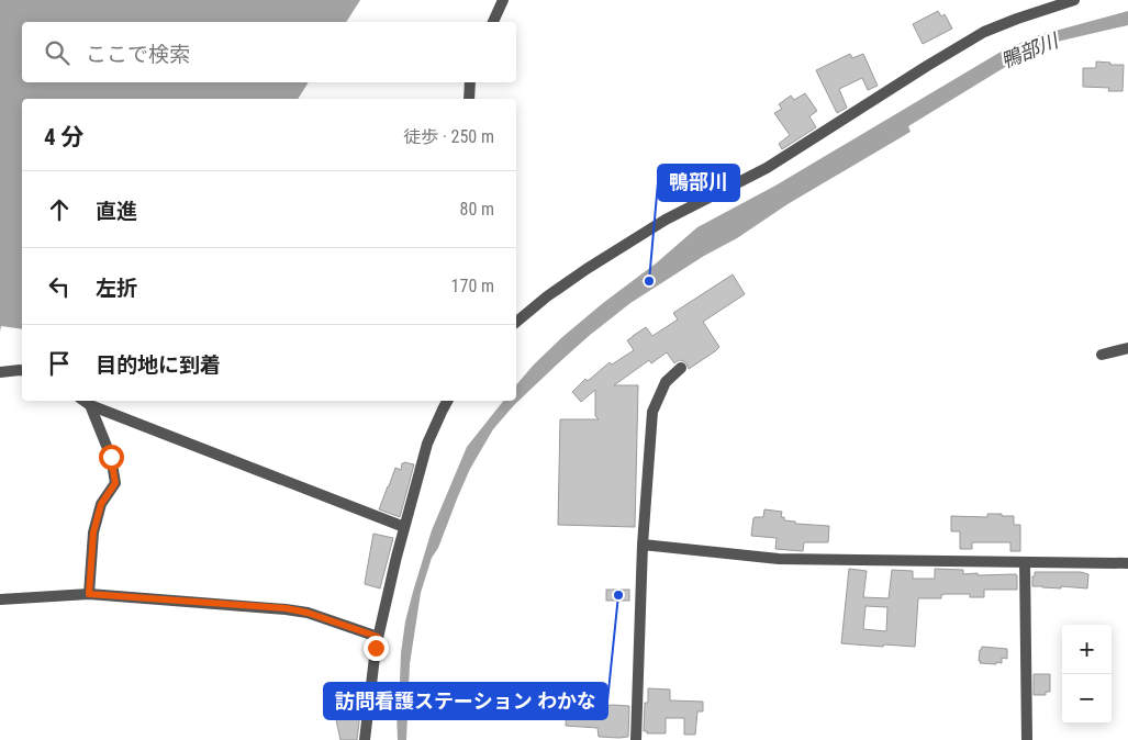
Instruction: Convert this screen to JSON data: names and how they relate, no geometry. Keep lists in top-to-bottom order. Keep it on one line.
{"water":["鴨部川"],"places":["鴨部川","訪問看護ステーション わかな"],"page":{"search":"ここで検索","heading":["4 分","徒歩 · 250 m"],"list":[["直進","80 m"],["左折","170 m"],"目的地に到着"],"map_buttons":["+","−"]}}
